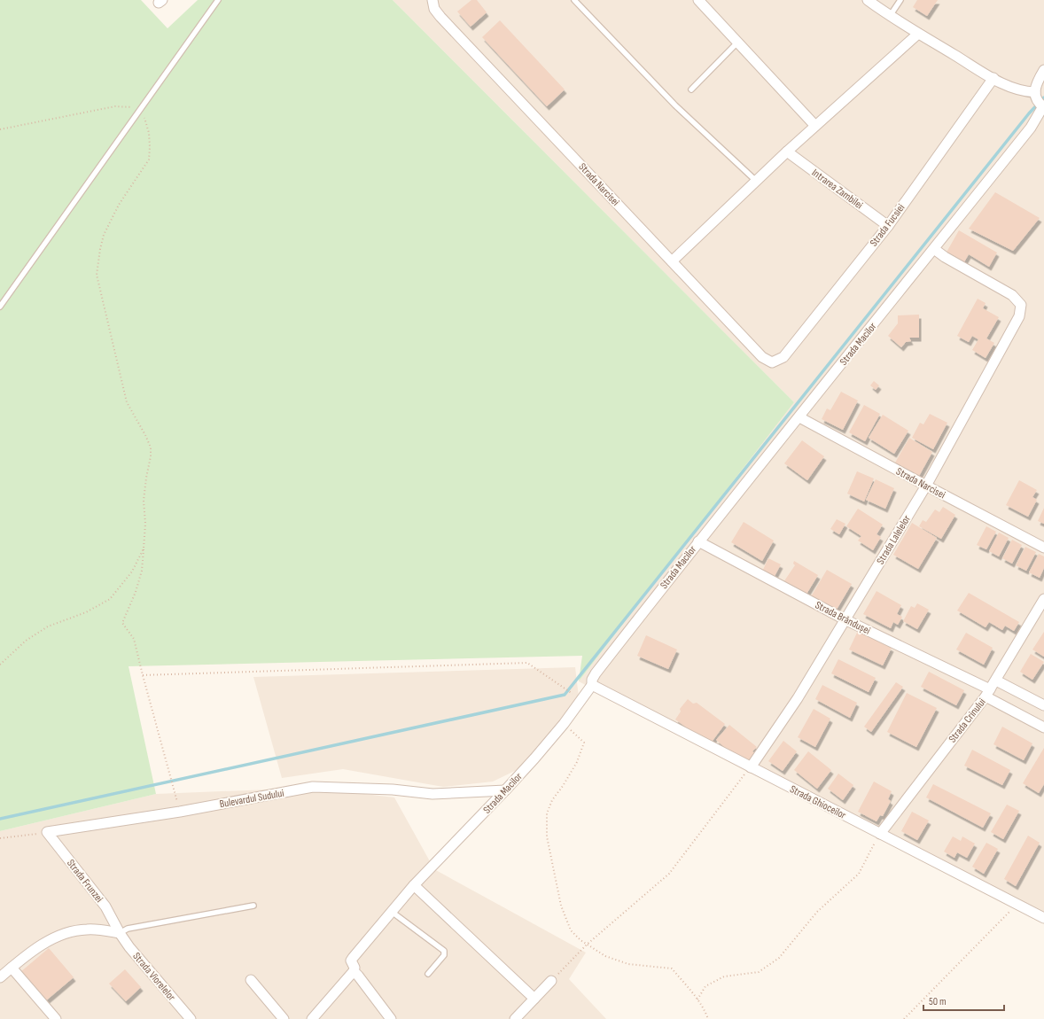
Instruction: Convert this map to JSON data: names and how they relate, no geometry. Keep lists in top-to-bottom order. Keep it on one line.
{"streets":{"street":["Strada Narcisei","Intrarea Zambilei","Strada Fucsiei","Strada Macilor","Strada Lalelelor","Strada Brândușei","Strada Crinului","Bulevardul Sudului","Strada Ghioceilor","Strada Frunzei","Strada Viorelelor"]},"crossings":[["Strada Narcisei","Strada Fucsiei"],["Strada Narcisei","Strada Macilor"],["Strada Narcisei","Strada Lalelelor"],["Intrarea Zambilei","Strada Fucsiei"],["Strada Macilor","Strada Lalelelor"],["Strada Macilor","Strada Brândușei"],["Strada Macilor","Bulevardul Sudului"],["Strada Macilor","Strada Ghioceilor"],["Strada Lalelelor","Strada Brândușei"],["Strada Lalelelor","Strada Ghioceilor"],["Strada Brândușei","Strada Crinului"],["Strada Crinului","Strada Ghioceilor"],["Bulevardul Sudului","Strada Frunzei"],["Strada Frunzei","Strada Viorelelor"]],"scale_bar":"50 m"}
